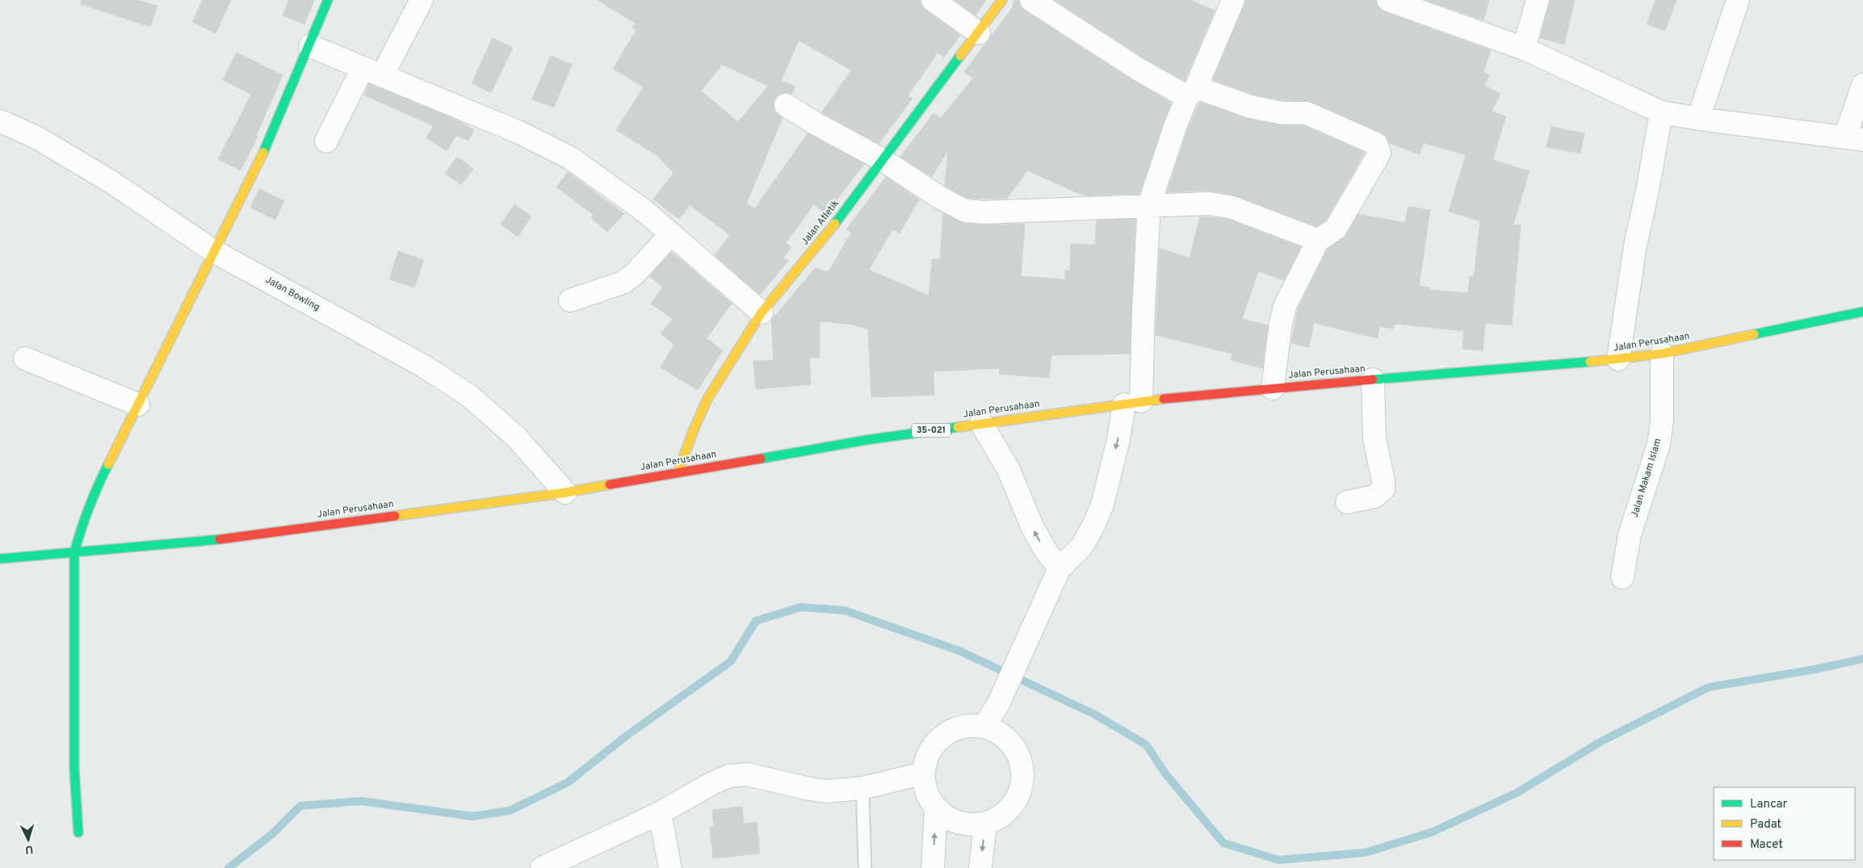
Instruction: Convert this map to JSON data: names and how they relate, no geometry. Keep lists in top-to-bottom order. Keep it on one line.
{"streets":{"main road":["Jalan Atletik","Jalan Perusahaan","35-021"],"street":["Jalan Bowling","Jalan Makam Islam"]},"crossings":[["Jalan Atletik","Jalan Perusahaan"],["Jalan Bowling","Jalan Perusahaan"],["Jalan Perusahaan","Jalan Makam Islam"]],"legend":["Lancar","Padat","Macet"],"north":"bottom"}
